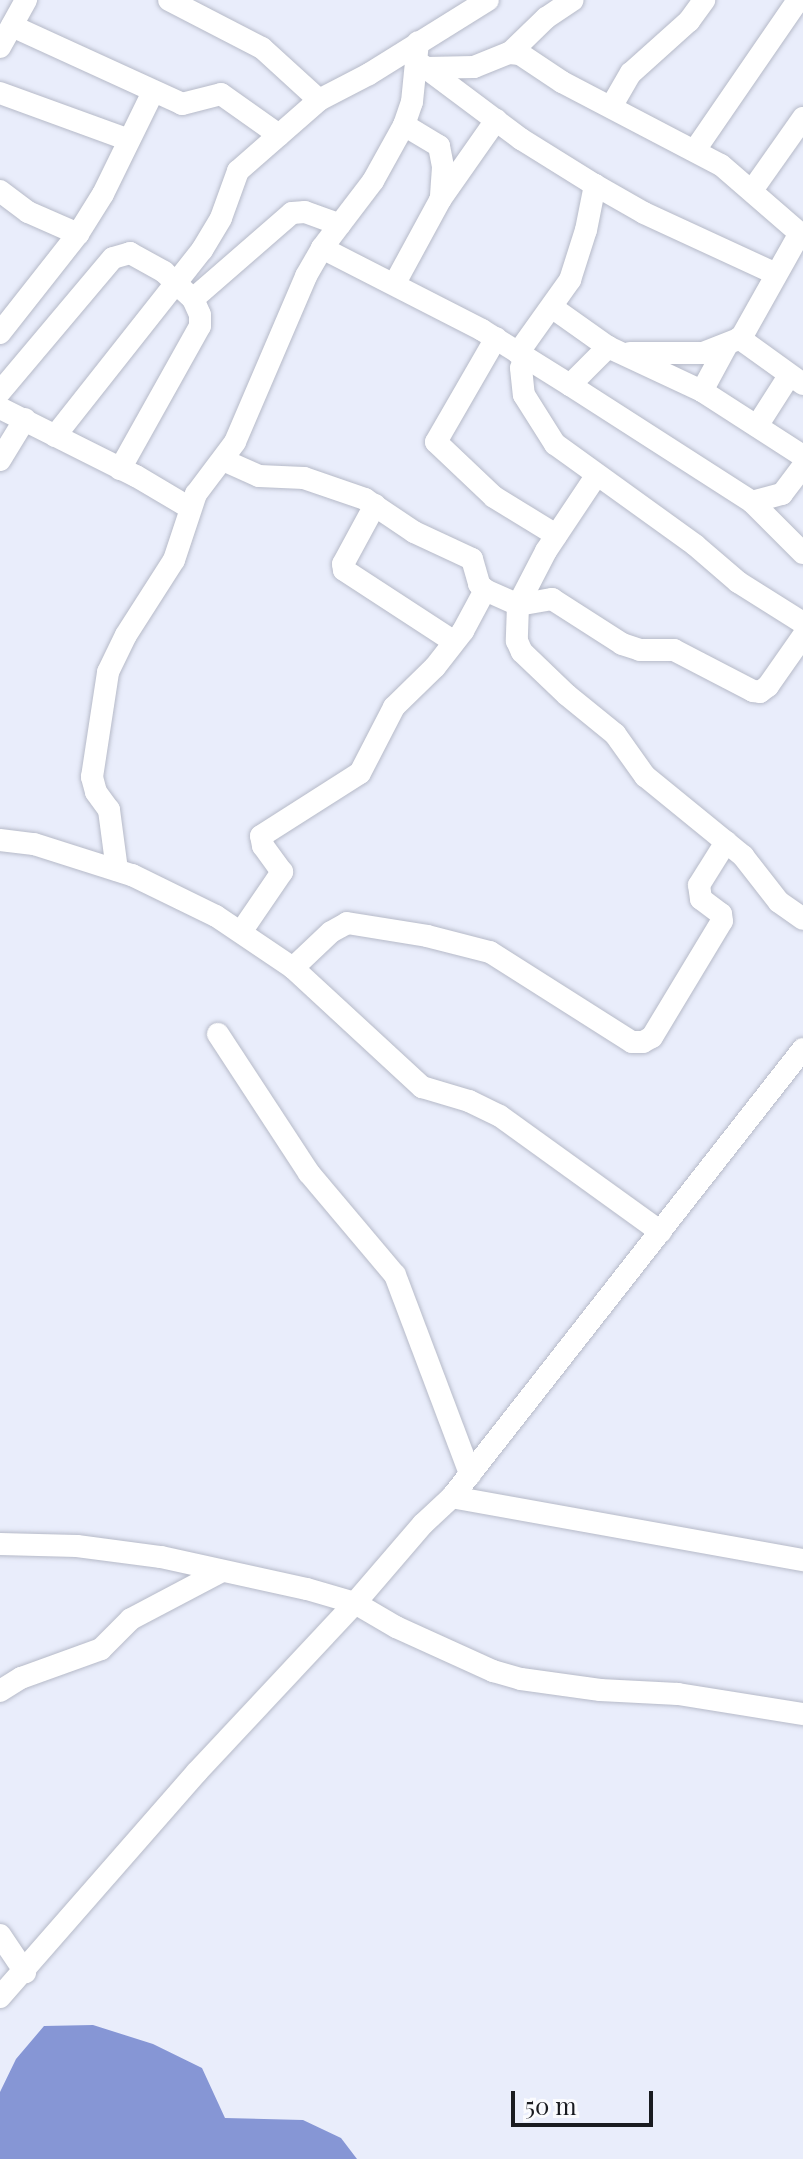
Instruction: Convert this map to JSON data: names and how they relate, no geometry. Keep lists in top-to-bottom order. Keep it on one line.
{"scale_bar":"50 m"}
